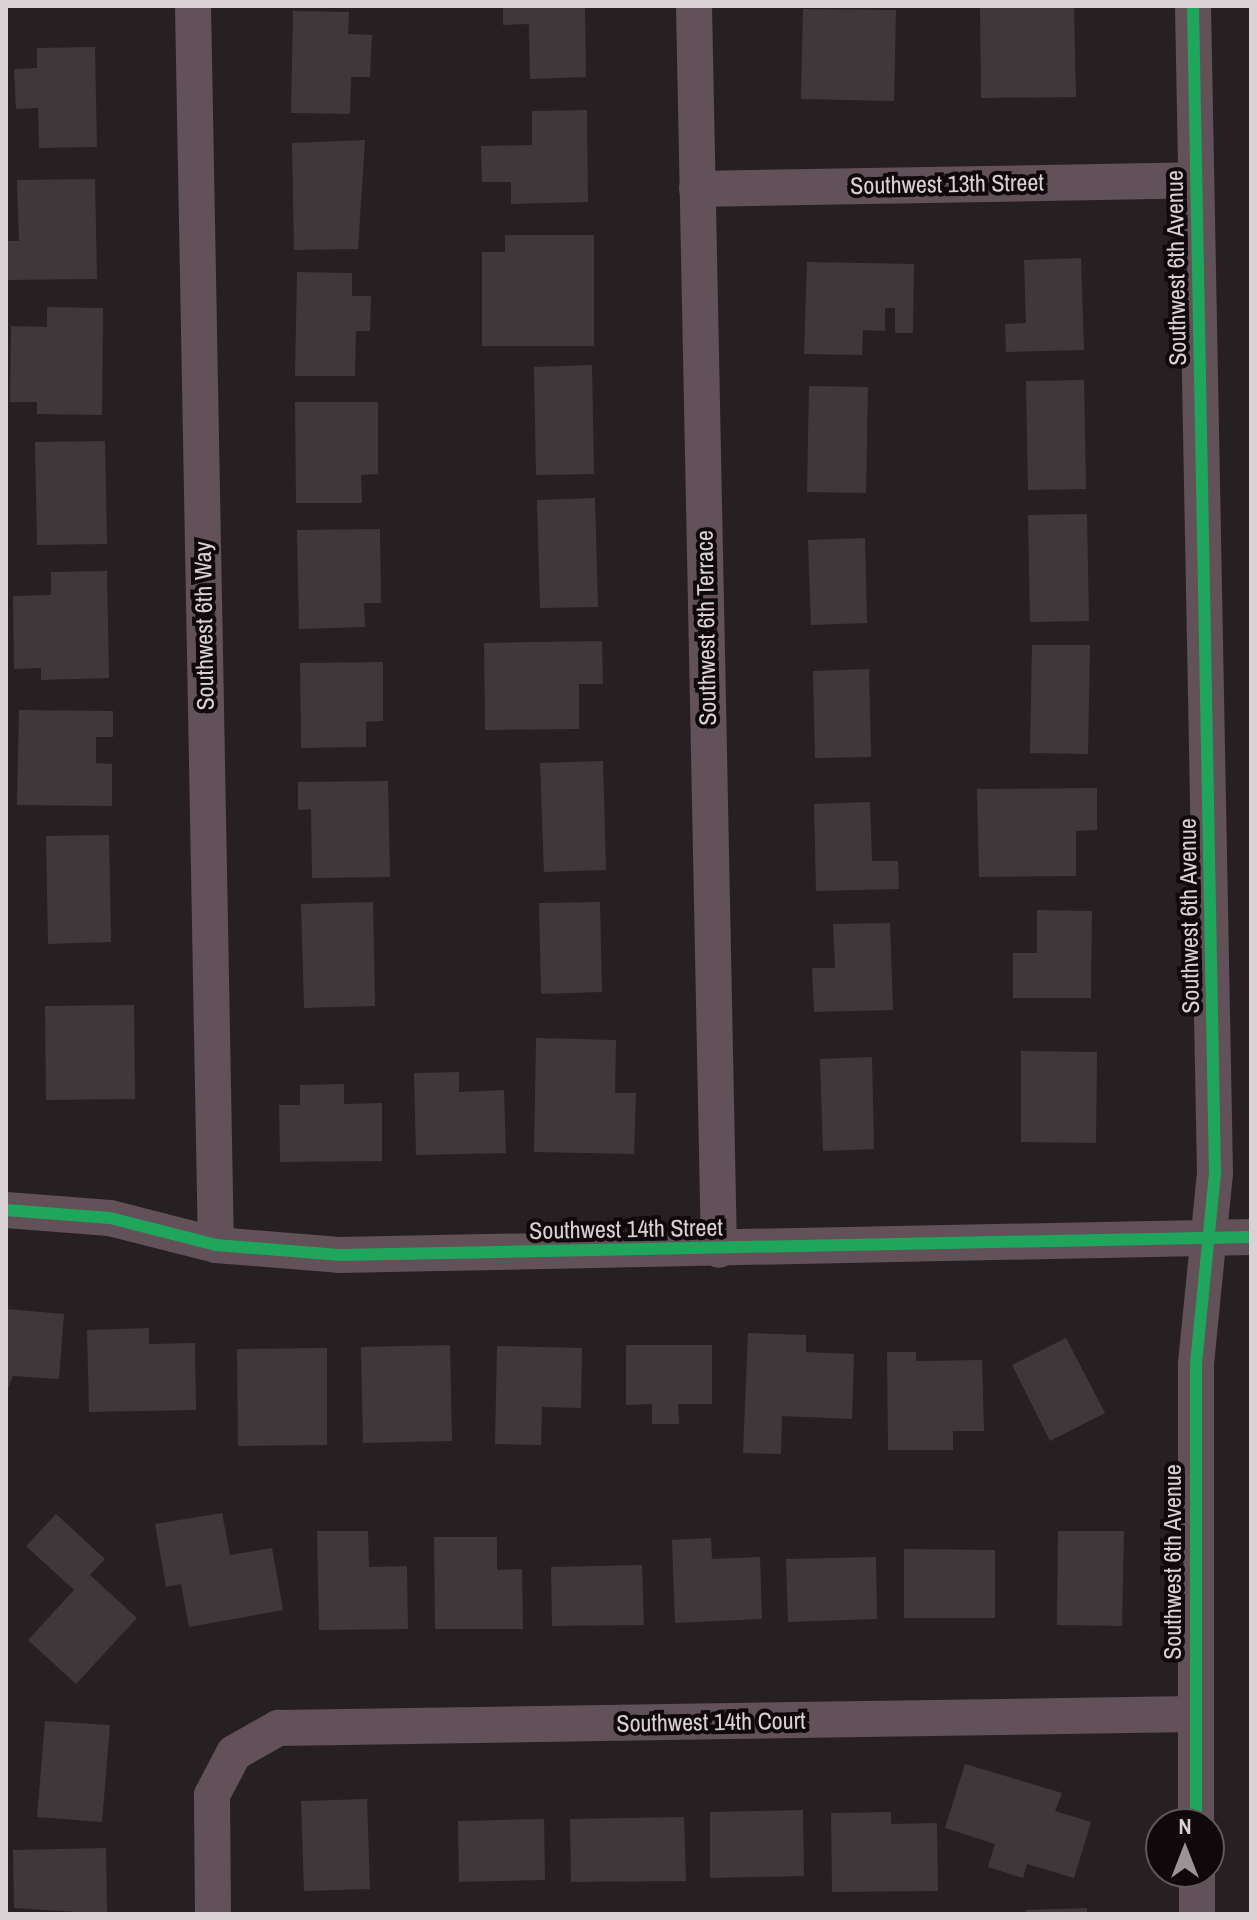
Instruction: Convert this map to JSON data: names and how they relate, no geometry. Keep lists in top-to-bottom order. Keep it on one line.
{"streets":{"street":["Southwest 13th Street","Southwest 6th Avenue","Southwest 6th Way","Southwest 6th Terrace","Southwest 14th Street","Southwest 14th Court"]},"crossings":[["Southwest 13th Street","Southwest 6th Avenue"],["Southwest 13th Street","Southwest 6th Terrace"],["Southwest 6th Avenue","Southwest 14th Street"],["Southwest 6th Avenue","Southwest 14th Court"],["Southwest 6th Way","Southwest 14th Street"],["Southwest 6th Terrace","Southwest 14th Street"]],"north":"top"}
